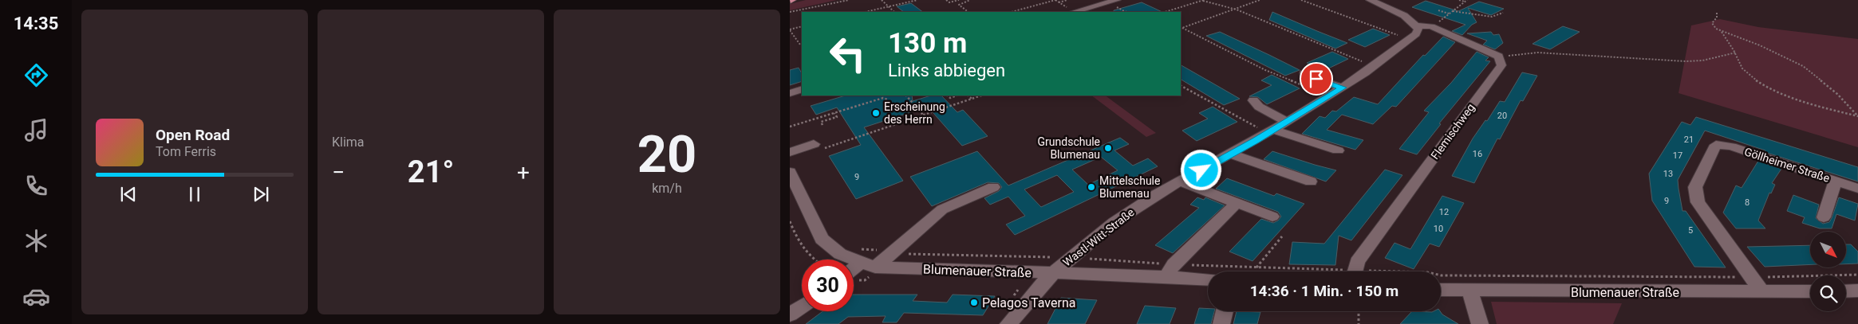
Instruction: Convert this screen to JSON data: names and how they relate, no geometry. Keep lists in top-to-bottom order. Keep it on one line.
{"streets":{"street":["Flemischweg","Göllheimer Straße","Wastl-Witt-Straße","Blumenauer Straße"]},"crossings":[["Wastl-Witt-Straße","Blumenauer Straße"]],"places":["Erscheinung des Herrn","Grundschule Blumenau","Mittelschule Blumenau","Pelagos Taverna"],"house_numbers":["20","21","16","17","13","9","9","8","12","10","5"],"north":"bottom right","page":{"tabs":"14:35","tile":["Klima",["20","km/h"]],"turn":["130 m","Links abbiegen"],"song":["Open Road","Tom Ferris"],"heat":["−","21°","+"],"limit":"30","trip":"14:36 · 1 Min. · 150 m"}}
